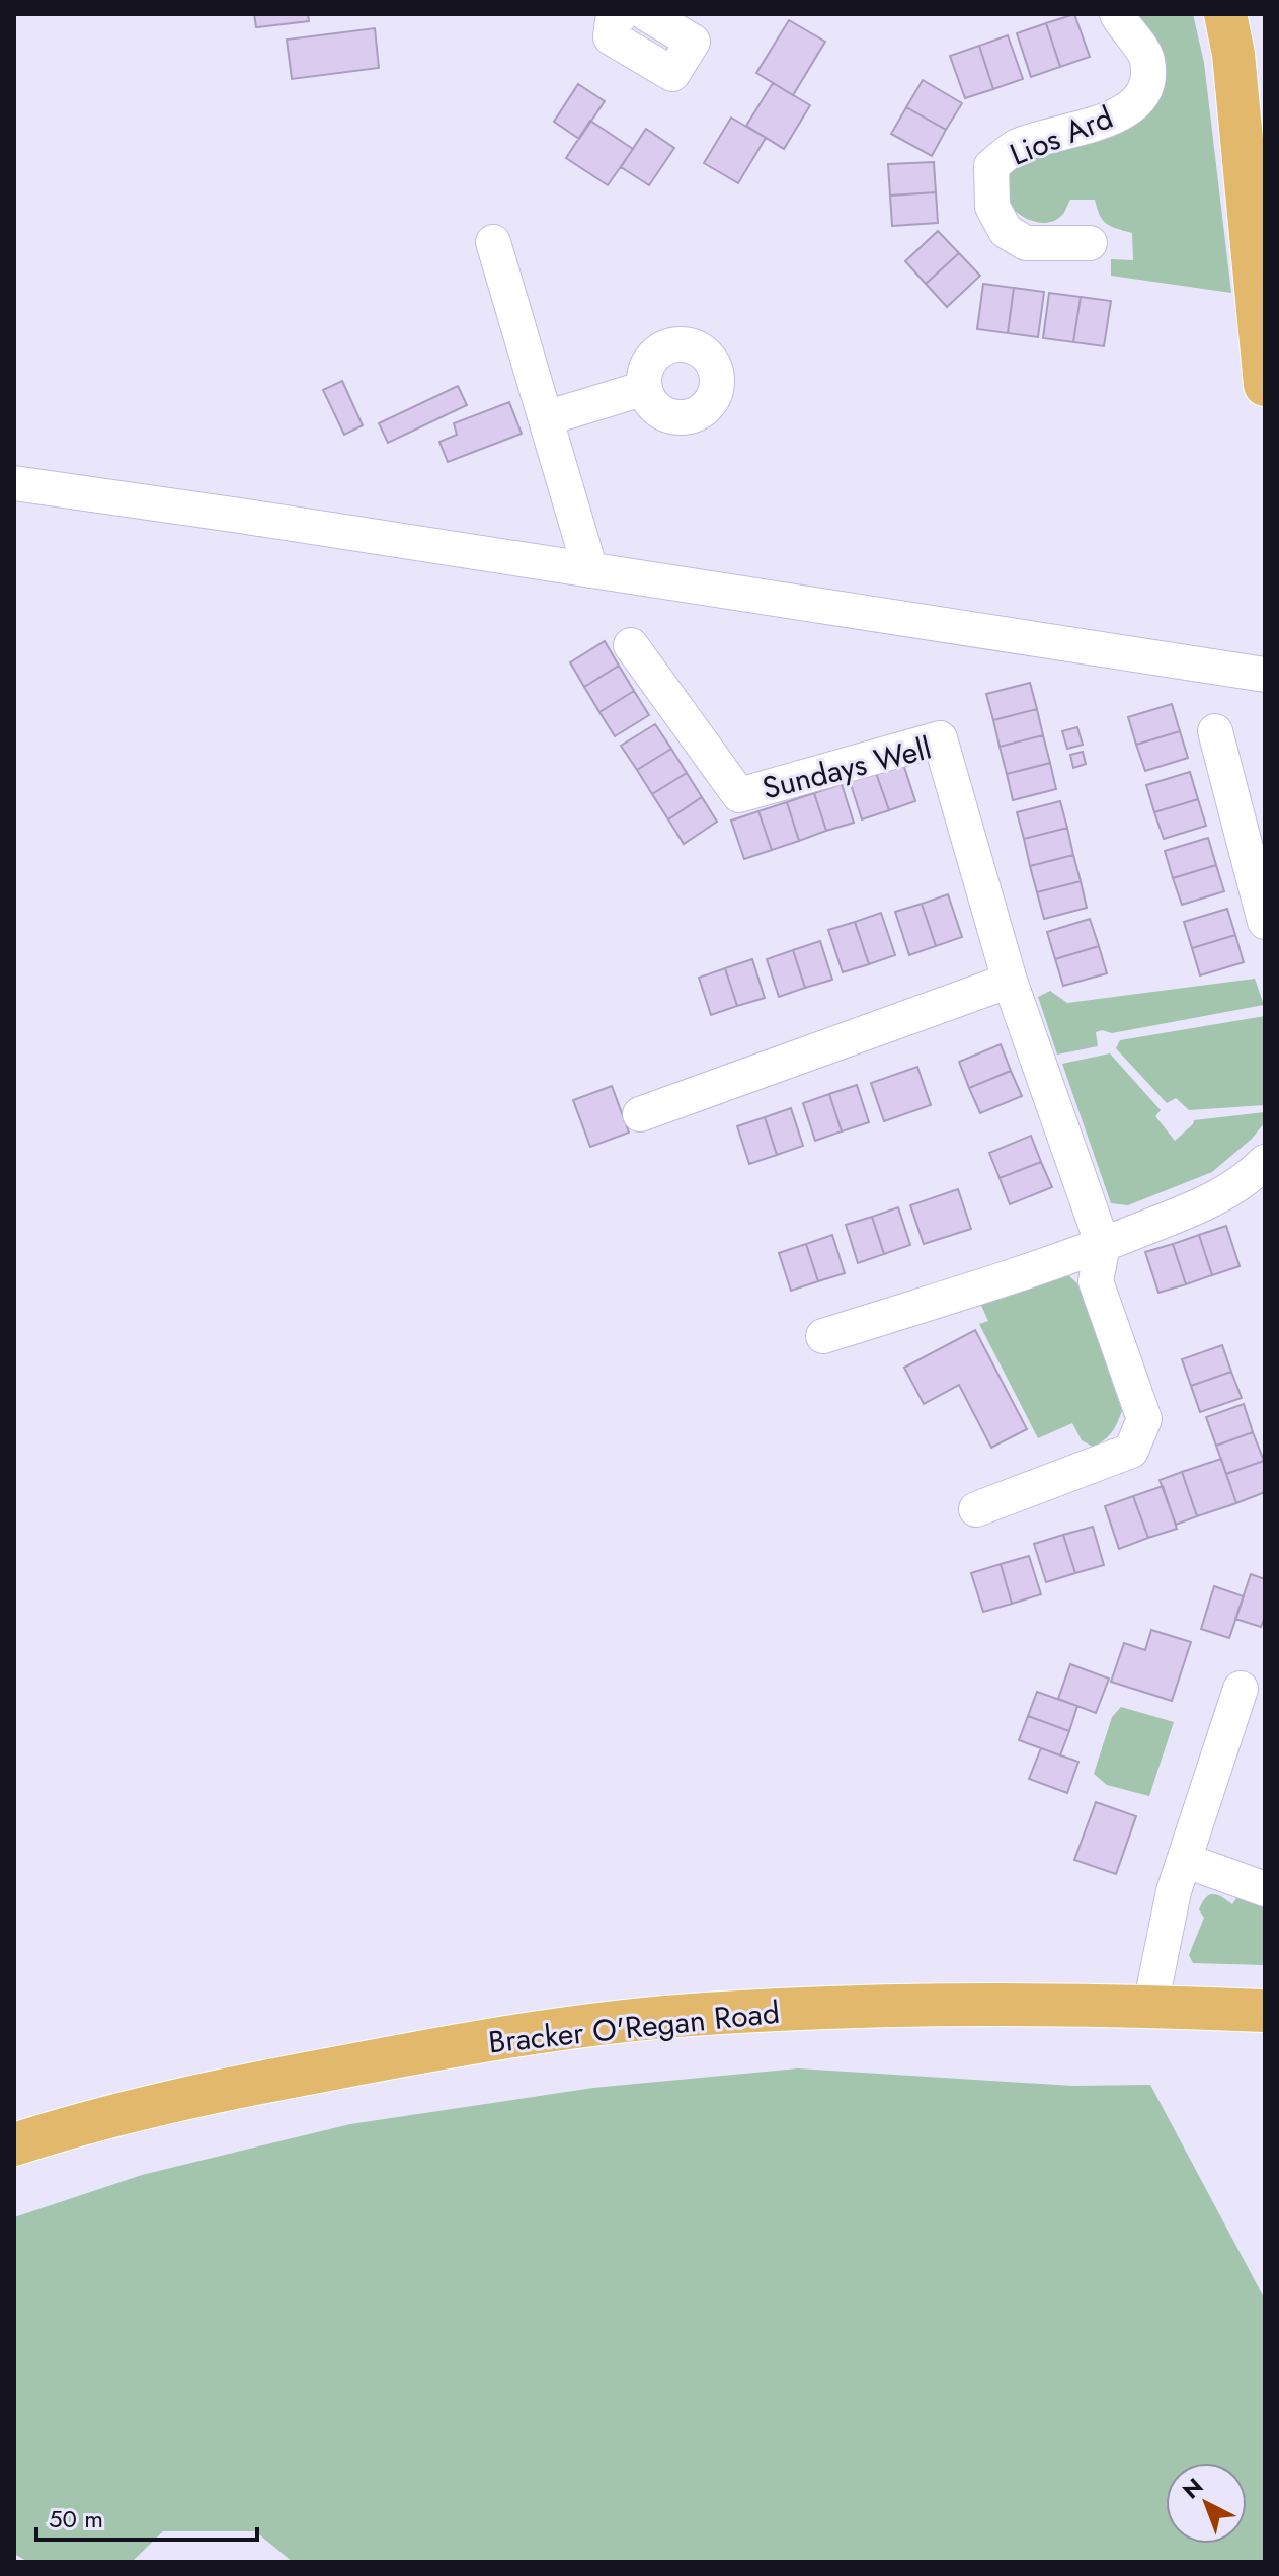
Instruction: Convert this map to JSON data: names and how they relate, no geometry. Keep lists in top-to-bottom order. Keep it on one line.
{"streets":{"main road":["Bracker O'Regan Road"],"street":["Lios Ard","Sundays Well"]},"scale_bar":"50 m","north":"top left"}
